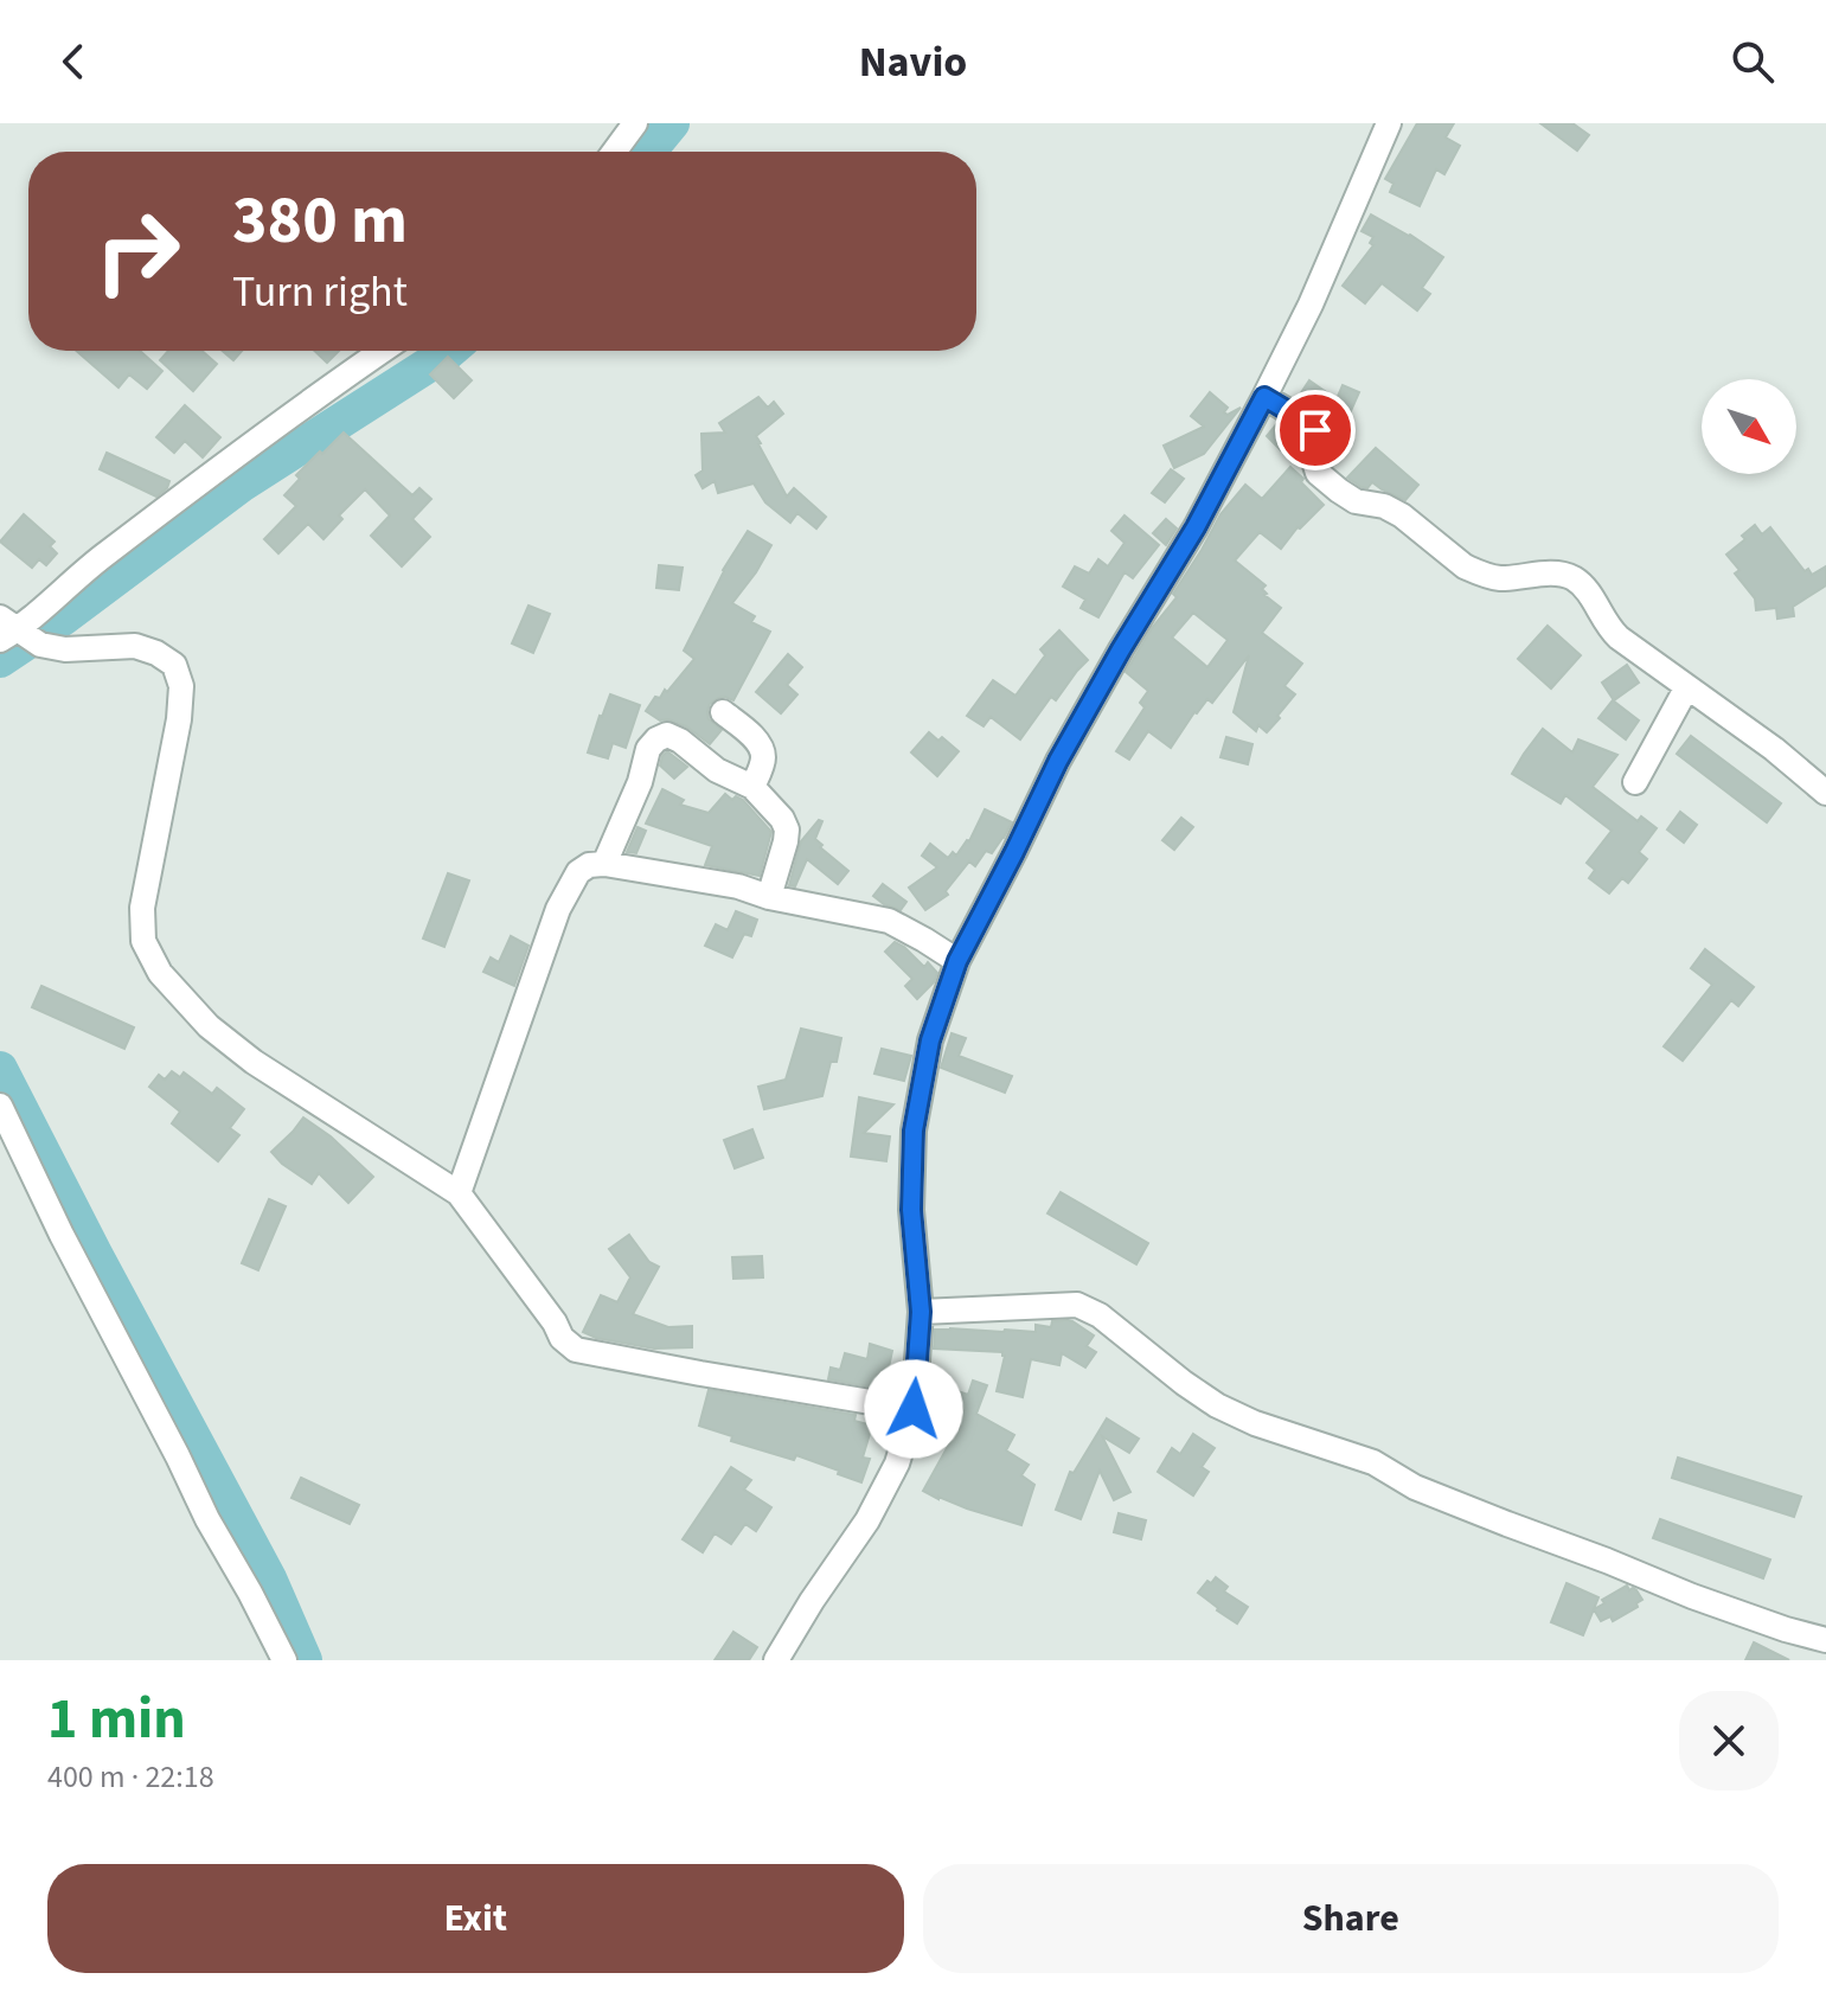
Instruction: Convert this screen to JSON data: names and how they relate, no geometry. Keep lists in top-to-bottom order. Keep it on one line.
{"north":"bottom right","page":{"header":"Navio","turn":["380 m","Turn right"],"heading":["1 min","400 m · 22:18"],"buttons":["Exit","Share"]}}
